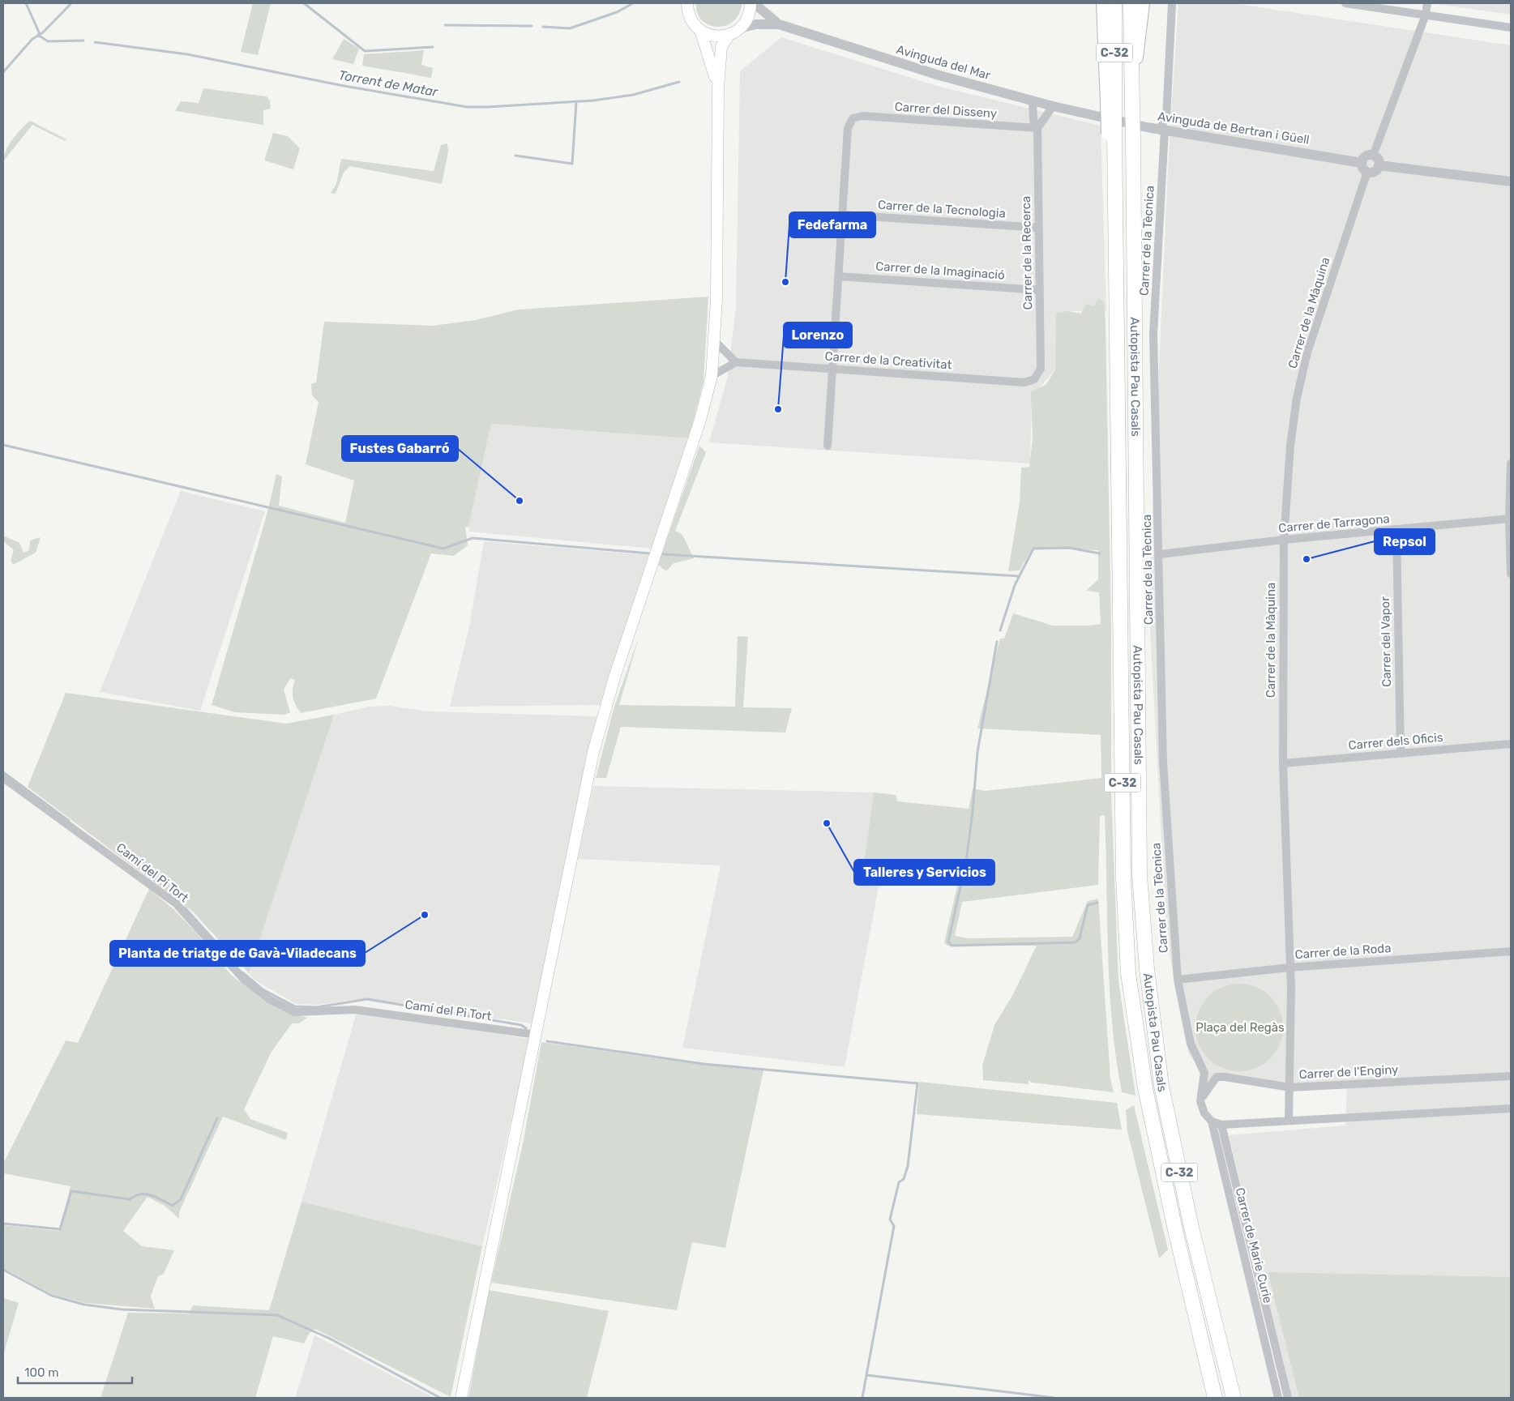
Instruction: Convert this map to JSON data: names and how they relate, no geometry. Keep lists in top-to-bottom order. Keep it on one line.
{"streets":{"highway":["C-32","Autopista Pau Casals"],"street":["Avinguda del Mar","Carrer del Disseny","Avinguda de Bertran i Güell","Carrer de la Tecnologia","Carrer de la Tècnica","Carrer de la Recerca","Carrer de la Imaginació","Carrer de la Màquina","Carrer de la Creativitat","Carrer de Tarragona","Carrer del Vapor","Carrer dels Oficis","Camí del Pi Tort","Carrer de la Roda","Carrer de l'Enginy","Carrer de Marie Curie"]},"crossings":[["Avinguda del Mar","Avinguda de Bertran i Güell"],["Avinguda del Mar","Carrer de la Recerca"],["Carrer del Disseny","Carrer de la Tecnologia"],["Carrer del Disseny","Carrer de la Recerca"],["Avinguda de Bertran i Güell","Carrer de la Tècnica"],["Avinguda de Bertran i Güell","Carrer de la Màquina"],["Carrer de la Tecnologia","Carrer de la Recerca"],["Carrer de la Tècnica","Carrer de Tarragona"],["Carrer de la Tècnica","Carrer de la Roda"],["Carrer de la Tècnica","Carrer de l'Enginy"],["Carrer de la Tècnica","Carrer de Marie Curie"],["Carrer de la Recerca","Carrer de la Imaginació"],["Carrer de la Recerca","Carrer de la Creativitat"],["Carrer de la Màquina","Carrer de Tarragona"],["Carrer de la Màquina","Carrer dels Oficis"],["Carrer de la Màquina","Carrer de la Roda"],["Carrer de la Màquina","Carrer de l'Enginy"],["Carrer de Tarragona","Carrer del Vapor"],["Carrer del Vapor","Carrer dels Oficis"],["Carrer de l'Enginy","Carrer de Marie Curie"]],"water":["Torrent de Matar"],"parks":["Plaça del Regàs"],"places":["Fedefarma","Lorenzo","Fustes Gabarró","Repsol","Talleres y Servicios","Planta de triatge de Gavà-Viladecans"],"scale_bar":"100 m"}
